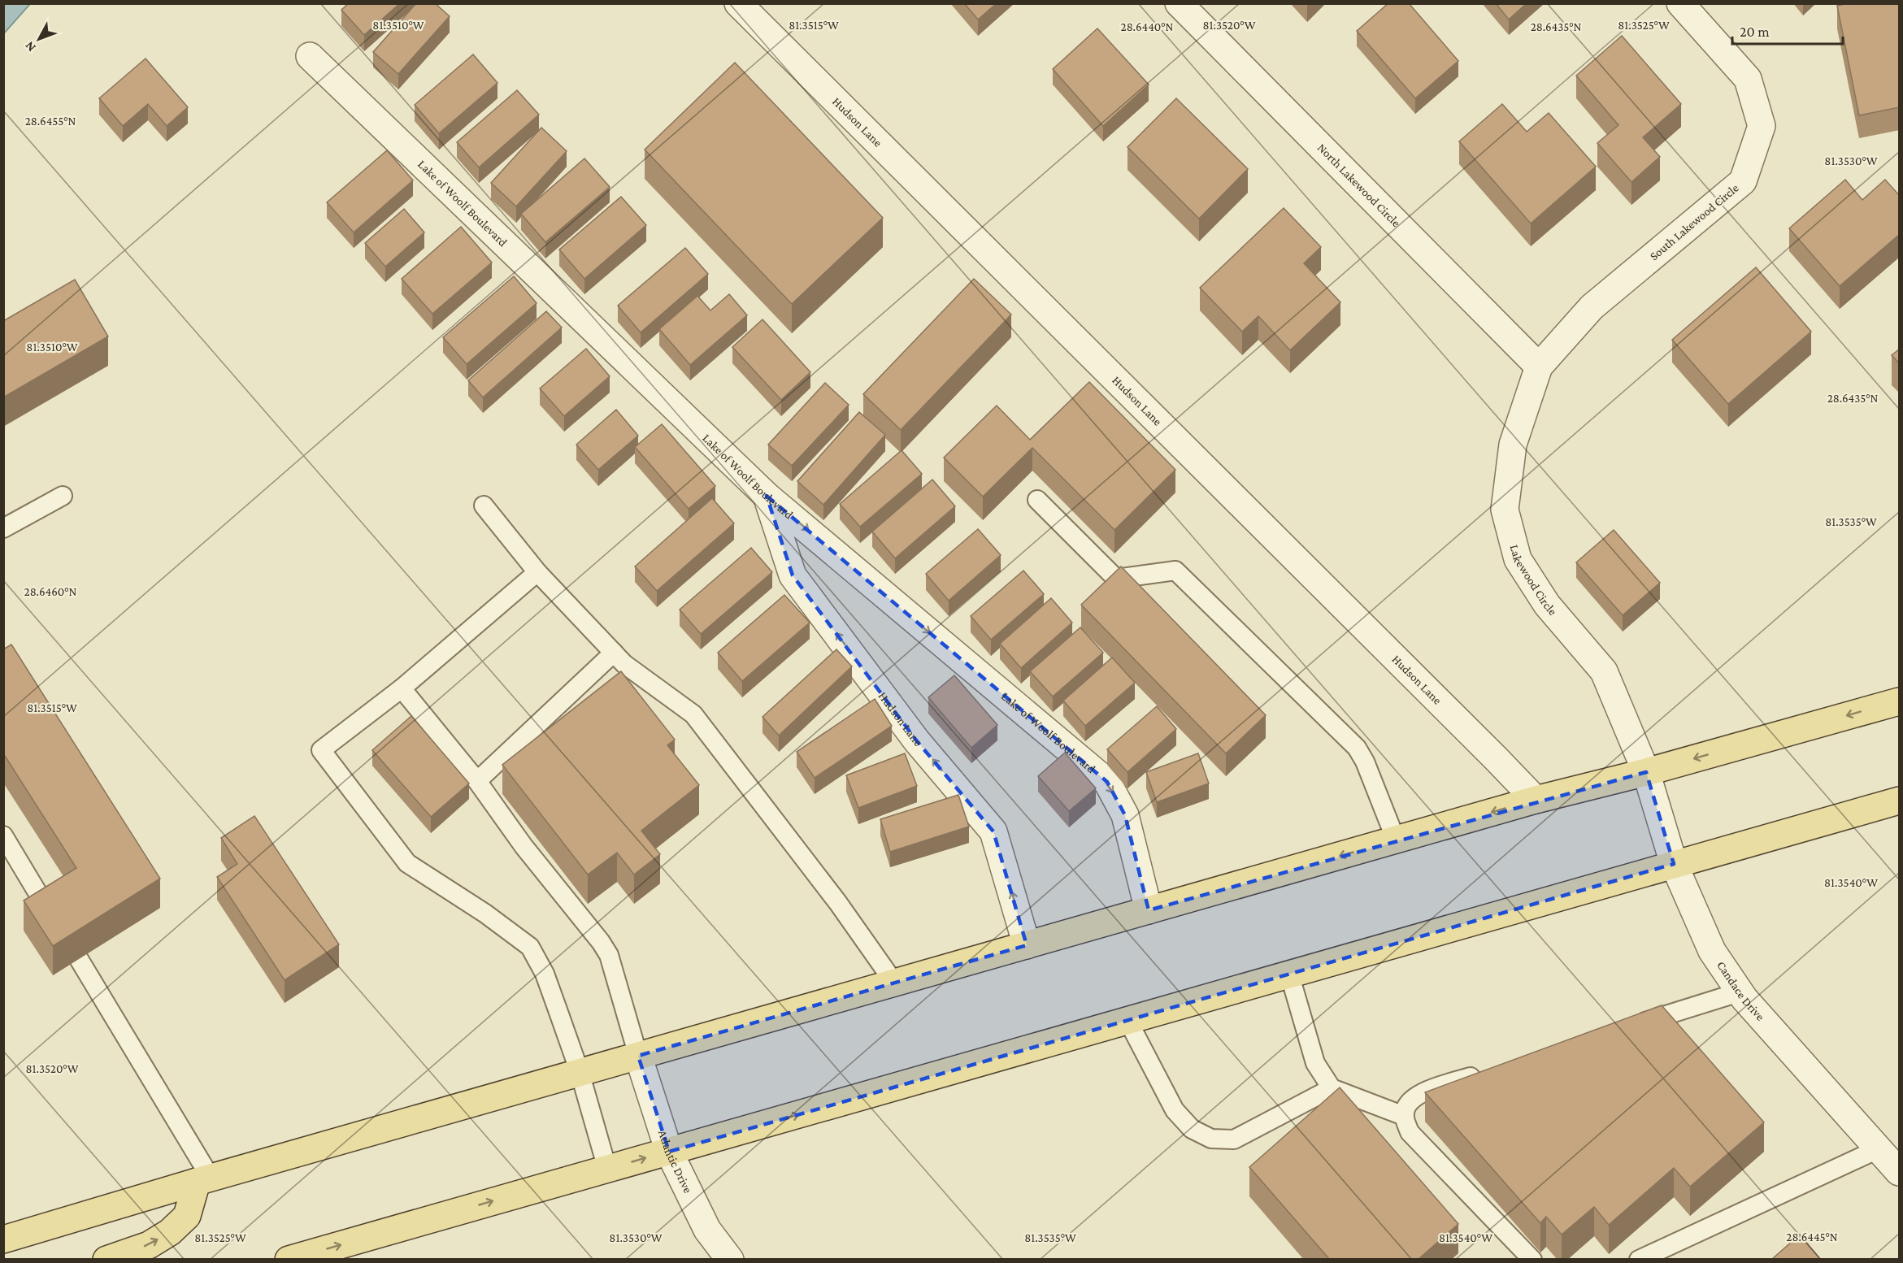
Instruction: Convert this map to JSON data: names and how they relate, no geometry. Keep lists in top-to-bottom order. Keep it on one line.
{"streets":{"street":["Hudson Lane","North Lakewood Circle","Lake of Woolf Boulevard","South Lakewood Circle","Lakewood Circle","Candace Drive","Atlantic Drive"]},"crossings":[["Hudson Lane","Lake of Woolf Boulevard"],["North Lakewood Circle","South Lakewood Circle"],["North Lakewood Circle","Lakewood Circle"],["South Lakewood Circle","Lakewood Circle"],["Lakewood Circle","Candace Drive"]],"one_way":["Lake of Woolf Boulevard"],"scale_bar":"20 m","north":"bottom left","coordinates":["81.3510°W","81.3515°W","81.3520°W","81.3525°W","28.6440°N","28.6435°N","28.6455°N","81.3530°W","81.3535°W","28.6460°N","81.3540°W","28.6445°N"]}
